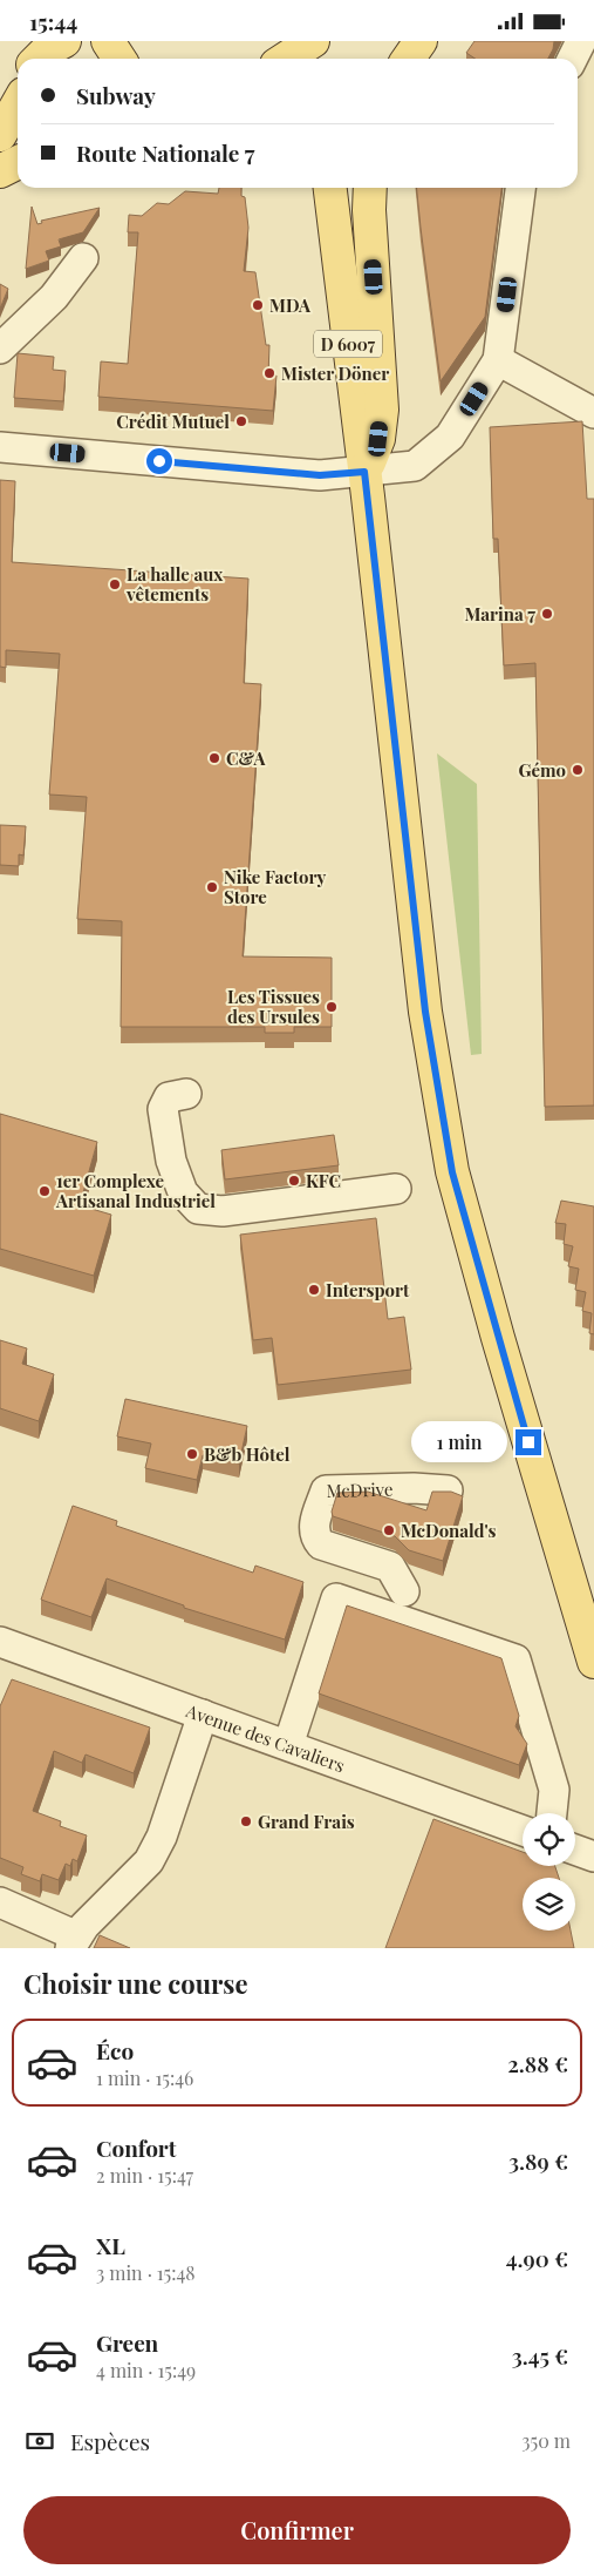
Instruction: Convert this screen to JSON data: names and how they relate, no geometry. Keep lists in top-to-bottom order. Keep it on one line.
{"streets":{"main road":["D 6007"],"street":["McDrive","Avenue des Cavaliers"]},"places":["MDA","Mister Döner","Crédit Mutuel","La halle aux vêtements","Marina 7","C&A","Gémo","Nike Factory Store","Les Tissues des Ursules","KFC","1er Complexe Artisanal Industriel","Intersport","B&b Hôtel","McDonald's","Grand Frais"],"page":{"status":"15:44","banner":["Subway","Route Nationale 7"],"bubble":"1 min","heading":"Choisir une course","list":[{"name":"Éco","note":"1 min · 15:46","value":"2.88 €"},{"name":"Confort","note":"2 min · 15:47","value":"3.89 €"},{"name":"XL","note":"3 min · 15:48","value":"4.90 €"},{"name":"Green","note":"4 min · 15:49","value":"3.45 €"}],"pay":["Espèces","350 m"],"buttons":"Confirmer"}}
